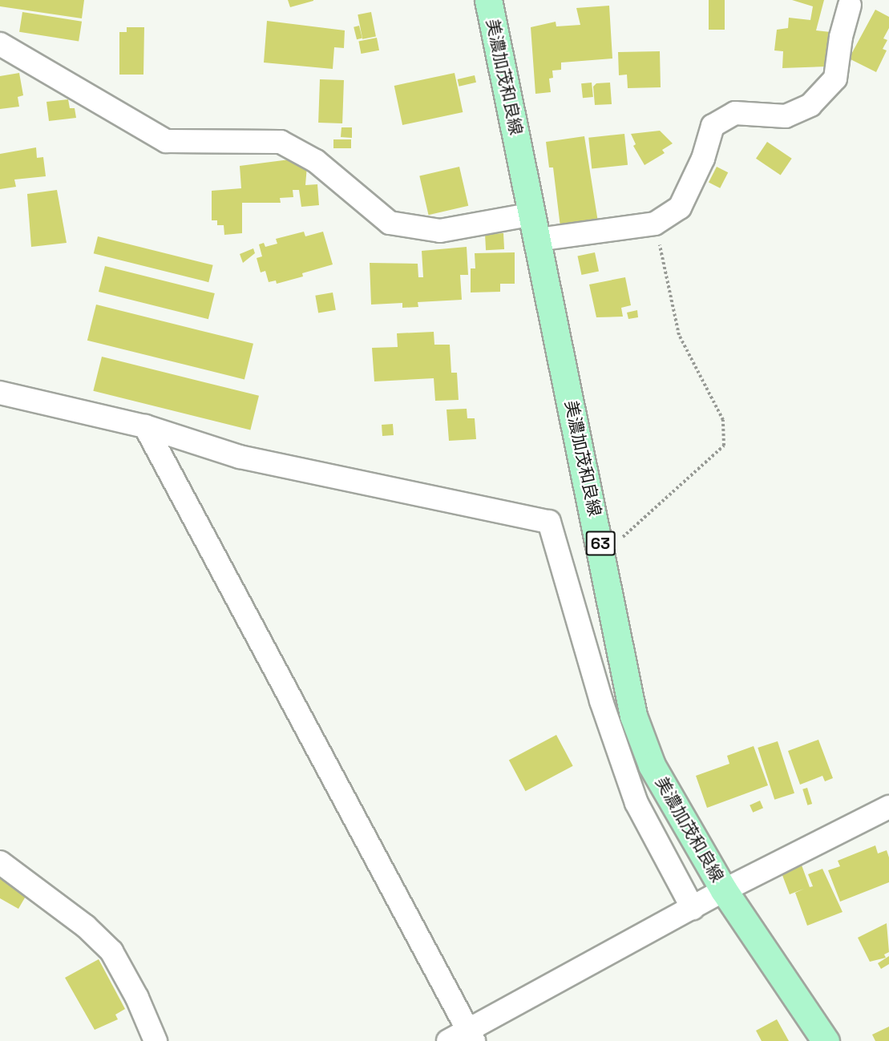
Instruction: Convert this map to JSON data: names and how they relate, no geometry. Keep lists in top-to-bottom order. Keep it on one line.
{"streets":{"main road":["美濃加茂和良線","63"]}}
